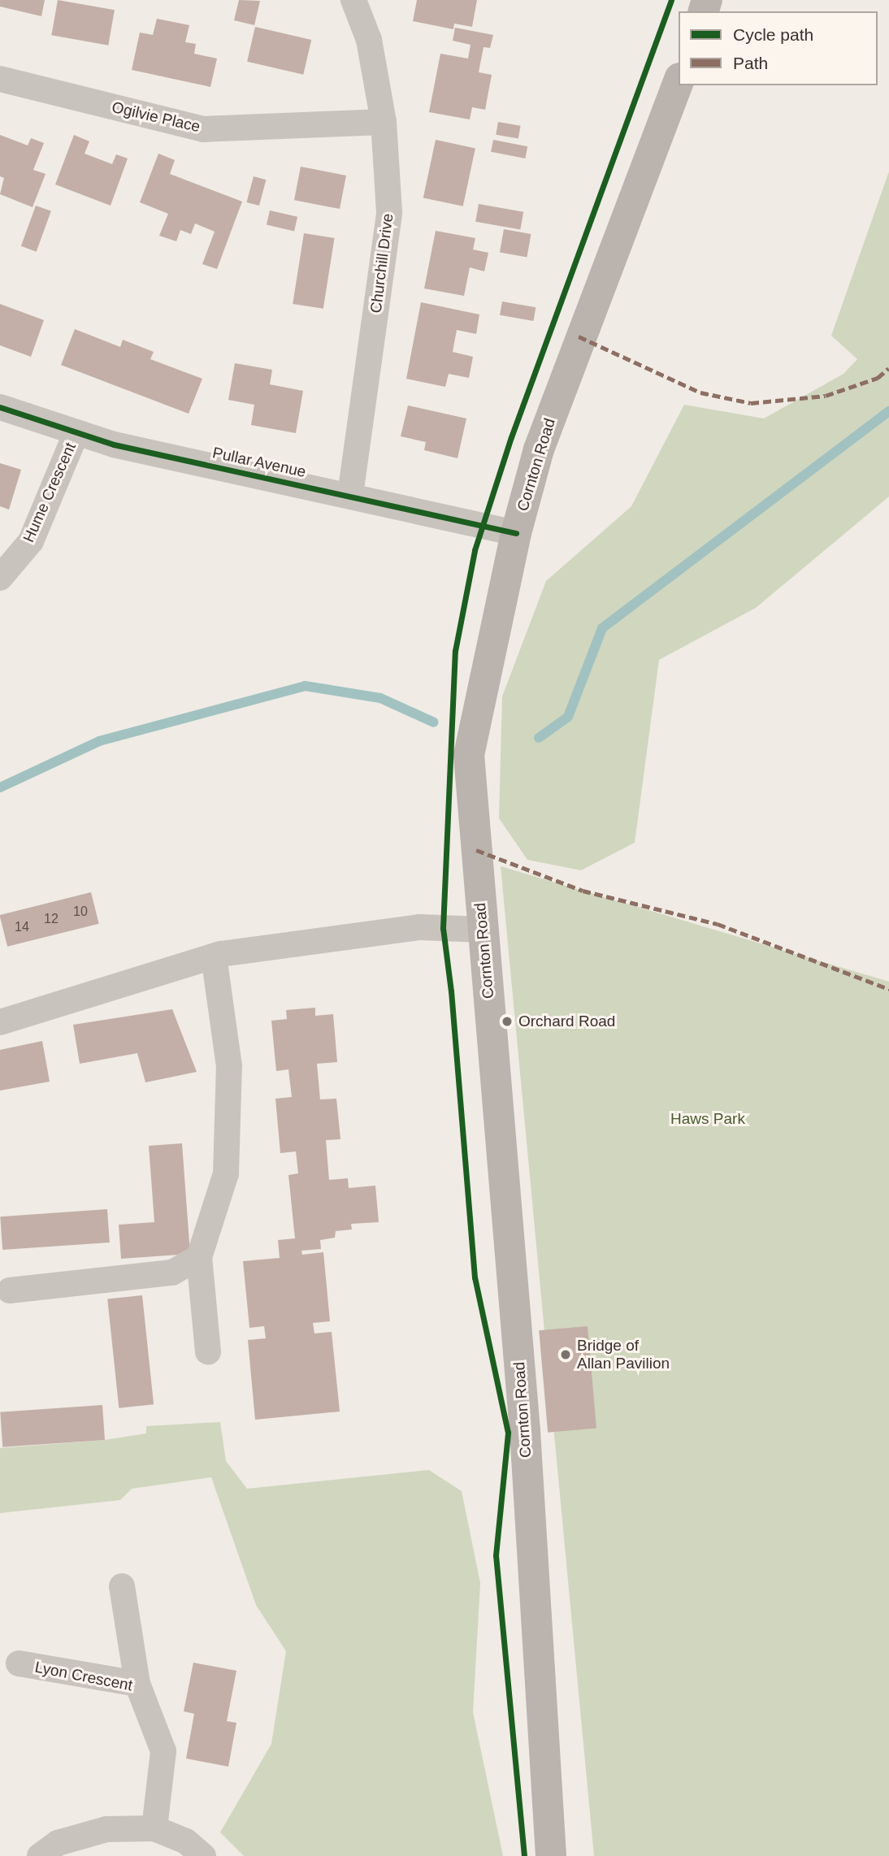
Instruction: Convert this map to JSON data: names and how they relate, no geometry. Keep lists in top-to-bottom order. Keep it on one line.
{"streets":{"main road":["Cornton Road"],"street":["Ogilvie Place","Churchill Drive","Pullar Avenue","Hume Crescent","Lyon Crescent"]},"crossings":[["Ogilvie Place","Churchill Drive"],["Churchill Drive","Pullar Avenue"],["Pullar Avenue","Cornton Road"],["Pullar Avenue","Hume Crescent"]],"parks":["Haws Park"],"places":["Orchard Road","Bridge of Allan Pavilion"],"house_numbers":["10","12","14"],"legend":["Cycle path","Path"]}
